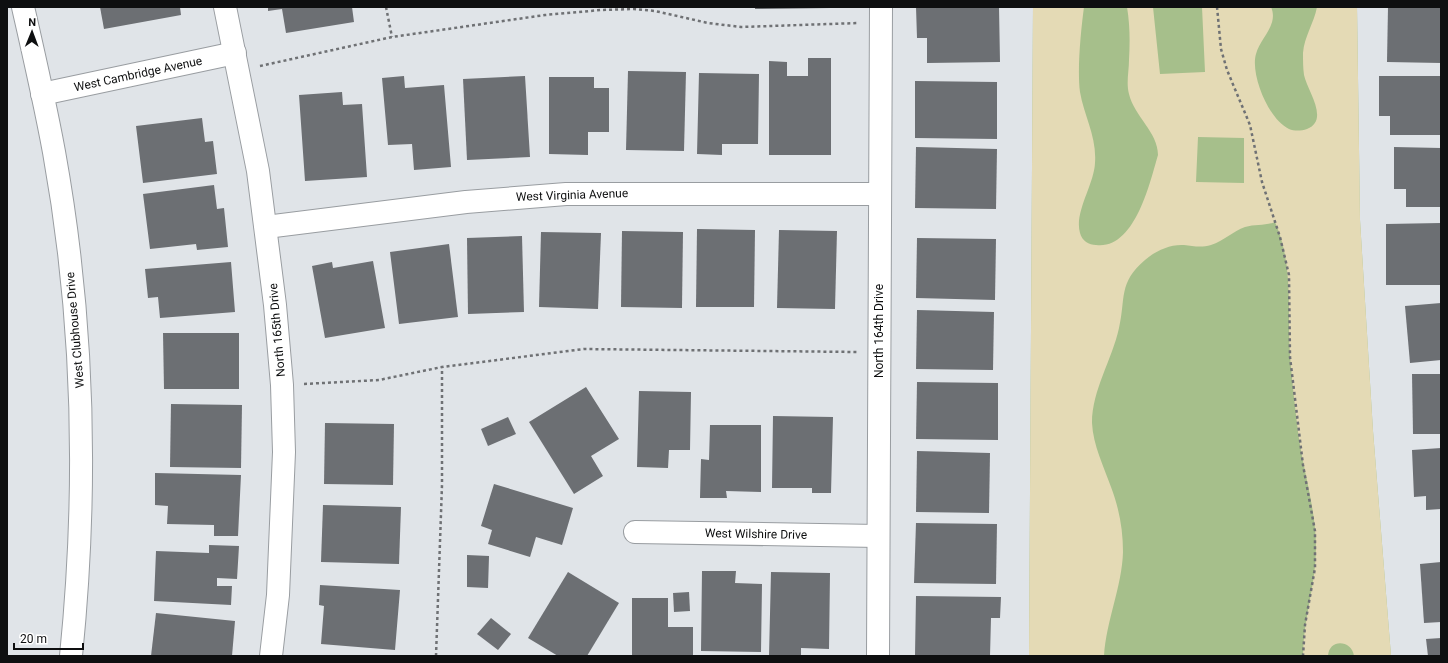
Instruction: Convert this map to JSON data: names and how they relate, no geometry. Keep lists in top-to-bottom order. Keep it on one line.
{"streets":{"street":["West Cambridge Avenue","West Virginia Avenue","West Clubhouse Drive","North 165th Drive","North 164th Drive","West Wilshire Drive"]},"crossings":[["West Cambridge Avenue","West Clubhouse Drive"],["West Cambridge Avenue","North 165th Drive"],["West Virginia Avenue","North 165th Drive"],["West Virginia Avenue","North 164th Drive"],["North 164th Drive","West Wilshire Drive"]],"scale_bar":"20 m","north":"top"}
